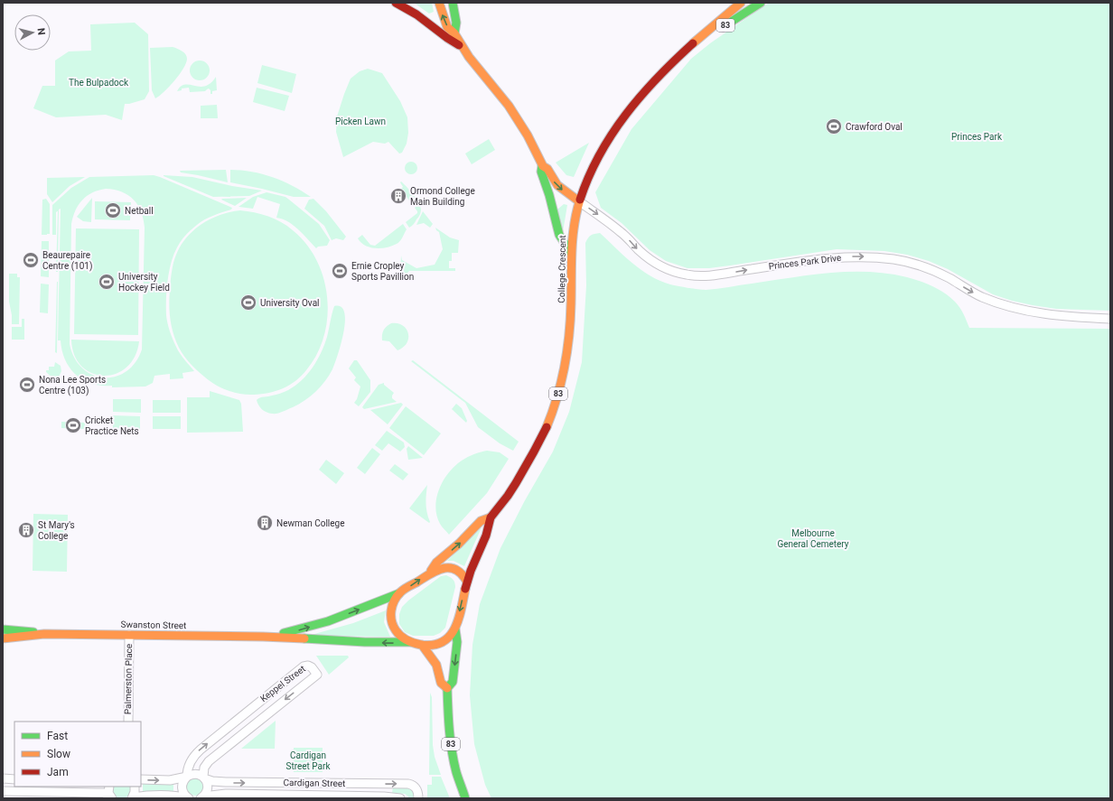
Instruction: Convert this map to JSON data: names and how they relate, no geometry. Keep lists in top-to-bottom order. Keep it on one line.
{"streets":{"main road":["83","College Crescent","Swanston Street"],"street":["Princes Park Drive","Palmerston Place","Keppel Street","Cardigan Street"]},"crossings":[["83","Princes Park Drive"],["83","College Crescent"],["83","Swanston Street"],["Princes Park Drive","College Crescent"],["College Crescent","Swanston Street"],["Swanston Street","Palmerston Place"],["Keppel Street","Cardigan Street"]],"one_way":["Princes Park Drive"],"parks":["The Bulpadock","Picken Lawn","Princes Park","Melbourne General Cemetery","Cardigan Street Park"],"places":{"sports":["Crawford Oval","Netball","Beaurepaire Centre (101)","Ernie Cropley Sports Pavillion","University Hockey Field","University Oval","Nona Lee Sports Centre (103)","Cricket Practice Nets"],"building":["Ormond College Main Building","Newman College","St Mary's College"]},"legend":["Fast","Slow","Jam"],"north":"right"}
